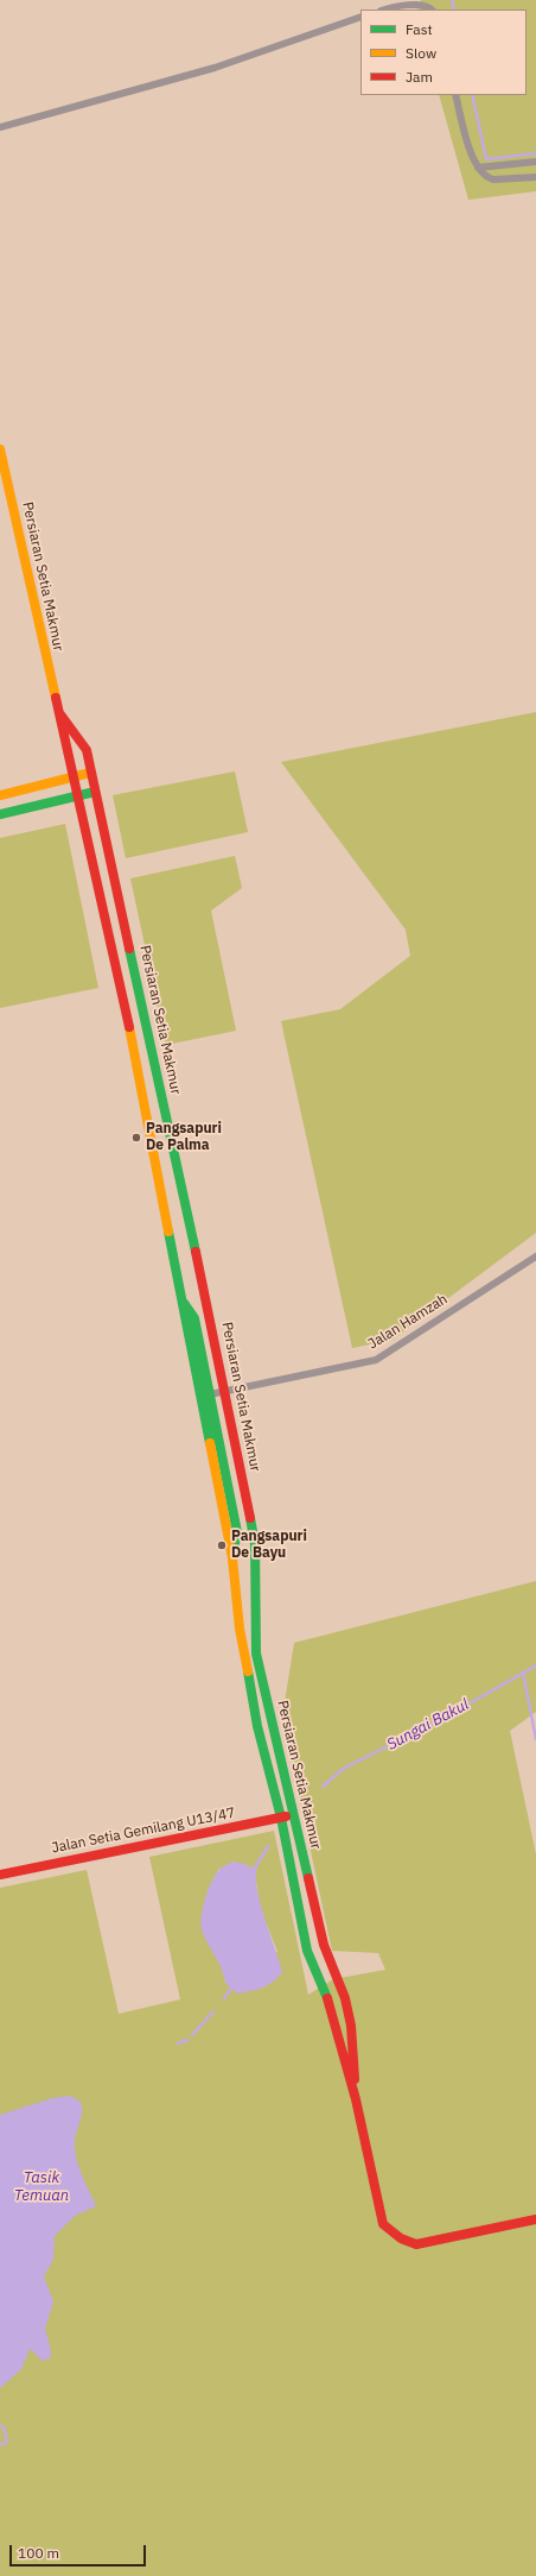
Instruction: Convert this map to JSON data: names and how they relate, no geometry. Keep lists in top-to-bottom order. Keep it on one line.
{"streets":{"street":["Persiaran Setia Makmur","Jalan Hamzah","Jalan Setia Gemilang U13/47"]},"crossings":[["Persiaran Setia Makmur","Jalan Hamzah"],["Persiaran Setia Makmur","Jalan Setia Gemilang U13/47"]],"water":["Sungai Bakul","Tasik Temuan"],"places":["Pangsapuri De Palma","Pangsapuri De Bayu"],"legend":["Fast","Slow","Jam"],"scale_bar":"100 m"}
